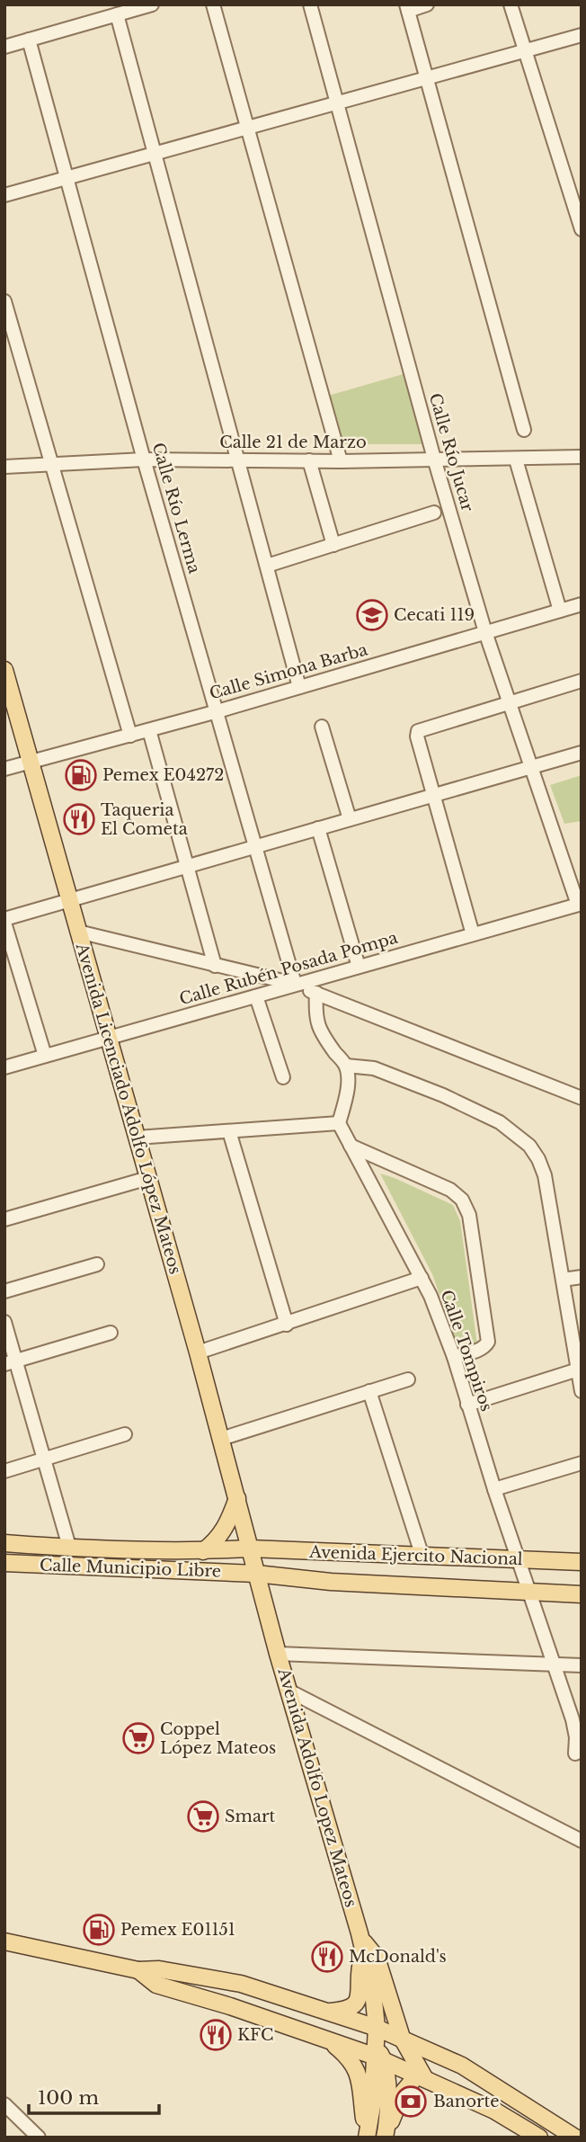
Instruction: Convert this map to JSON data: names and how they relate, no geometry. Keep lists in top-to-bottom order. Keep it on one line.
{"streets":{"main road":["Avenida Licenciado Adolfo López Mateos","Avenida Ejercito Nacional","Calle Municipio Libre","Avenida Adolfo Lopez Mateos"],"street":["Calle 21 de Marzo","Calle Río Jucar","Calle Río Lerma","Calle Simona Barba","Calle Rubén Posada Pompa","Calle Tompiros"]},"crossings":[["Calle 21 de Marzo","Calle Río Jucar"],["Calle 21 de Marzo","Calle Río Lerma"],["Calle Río Jucar","Calle Simona Barba"],["Calle Río Jucar","Calle Rubén Posada Pompa"],["Calle Río Lerma","Calle Simona Barba"],["Calle Río Lerma","Calle Rubén Posada Pompa"],["Calle Simona Barba","Avenida Licenciado Adolfo López Mateos"],["Calle Rubén Posada Pompa","Avenida Licenciado Adolfo López Mateos"],["Avenida Licenciado Adolfo López Mateos","Avenida Ejercito Nacional"],["Avenida Licenciado Adolfo López Mateos","Avenida Adolfo Lopez Mateos"],["Calle Tompiros","Avenida Ejercito Nacional"],["Avenida Ejercito Nacional","Calle Municipio Libre"],["Avenida Ejercito Nacional","Avenida Adolfo Lopez Mateos"],["Calle Municipio Libre","Avenida Adolfo Lopez Mateos"]],"places":{"school or university":["Cecati 119"],"fuel station":["Pemex E04272","Pemex E01151"],"restaurant":["Taqueria El Cometa","McDonald's","KFC"],"supermarket":["Coppel López Mateos","Smart"],"bank":["Banorte"]},"scale_bar":"100 m"}
